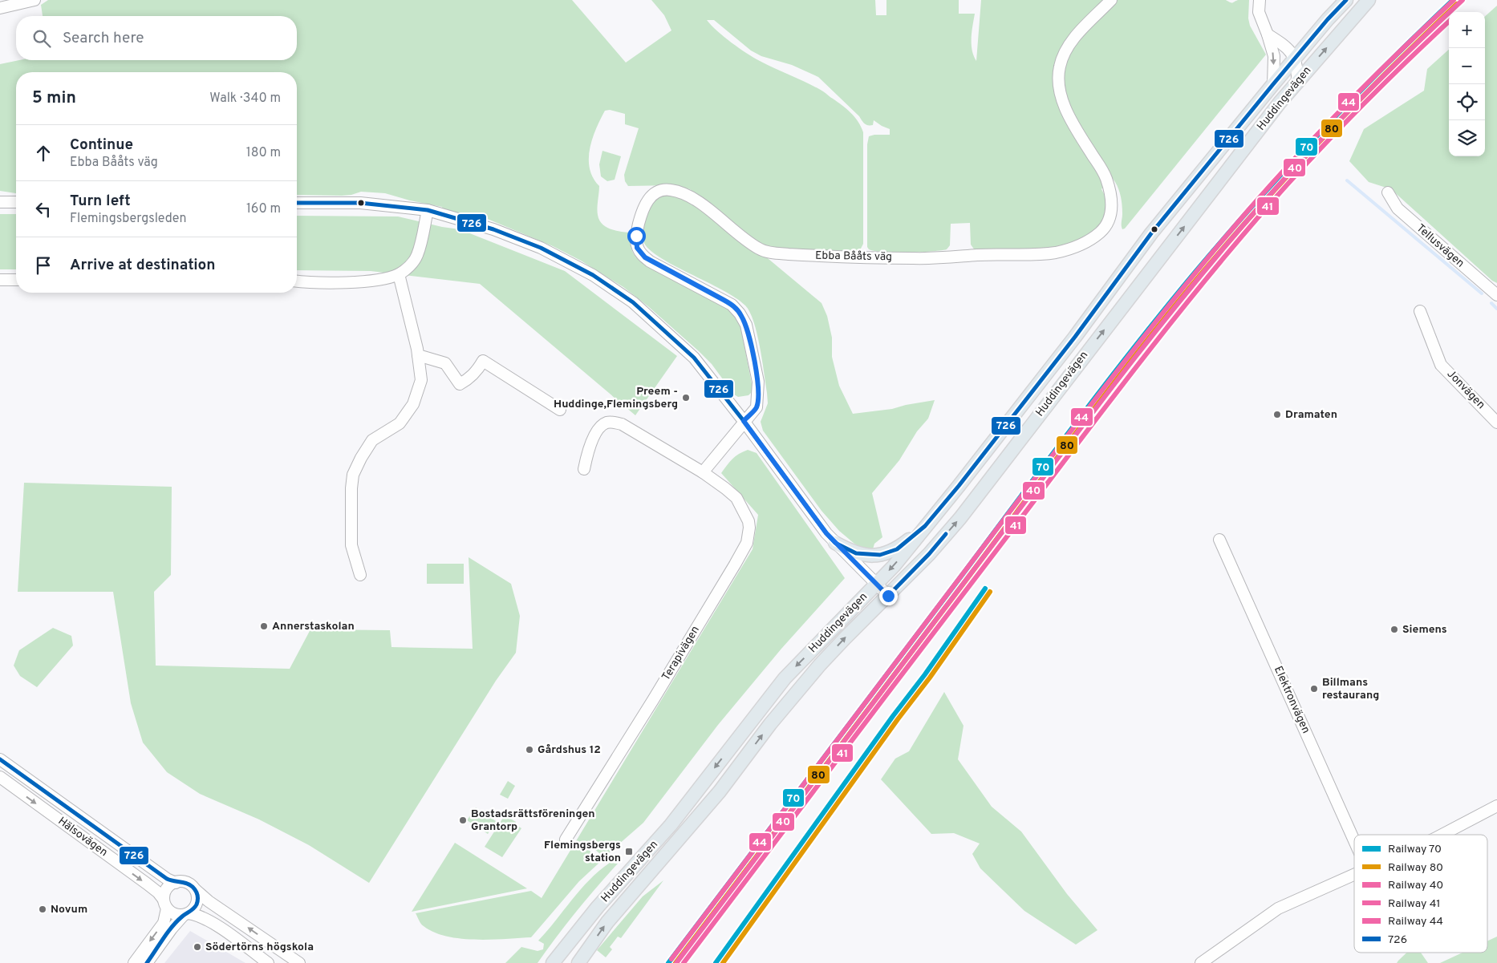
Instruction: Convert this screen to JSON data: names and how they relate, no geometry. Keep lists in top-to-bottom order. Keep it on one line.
{"streets":{"main road":["Huddingevägen"],"street":["Tellusvägen","Ebba Bååts väg","Jonvägen","Terapivägen","Elektronvägen","Hälsovägen"]},"places":{"other":["Preem - Huddinge,Flemingsberg","Dramaten","Annerstaskolan","Siemens","Billmans restaurang","Gårdshus 12","Bostadsrättsföreningen Grantorp","Novum","Södertörns högskola"],"transit":["Flemingsbergs station"]},"lines":["rail line 70","rail line 40","rail line 44","transit line 726","rail line 80","rail line 41"],"legend":["Railway 70","Railway 80","Railway 40","Railway 41","Railway 44","726"],"page":{"map_buttons":["+","−"],"search":"Search here","heading":["5 min","Walk · 340 m"],"list":[["Continue","Ebba Bååts väg","180 m"],["Turn left","Flemingsbergsleden","160 m"],"Arrive at destination"]}}
